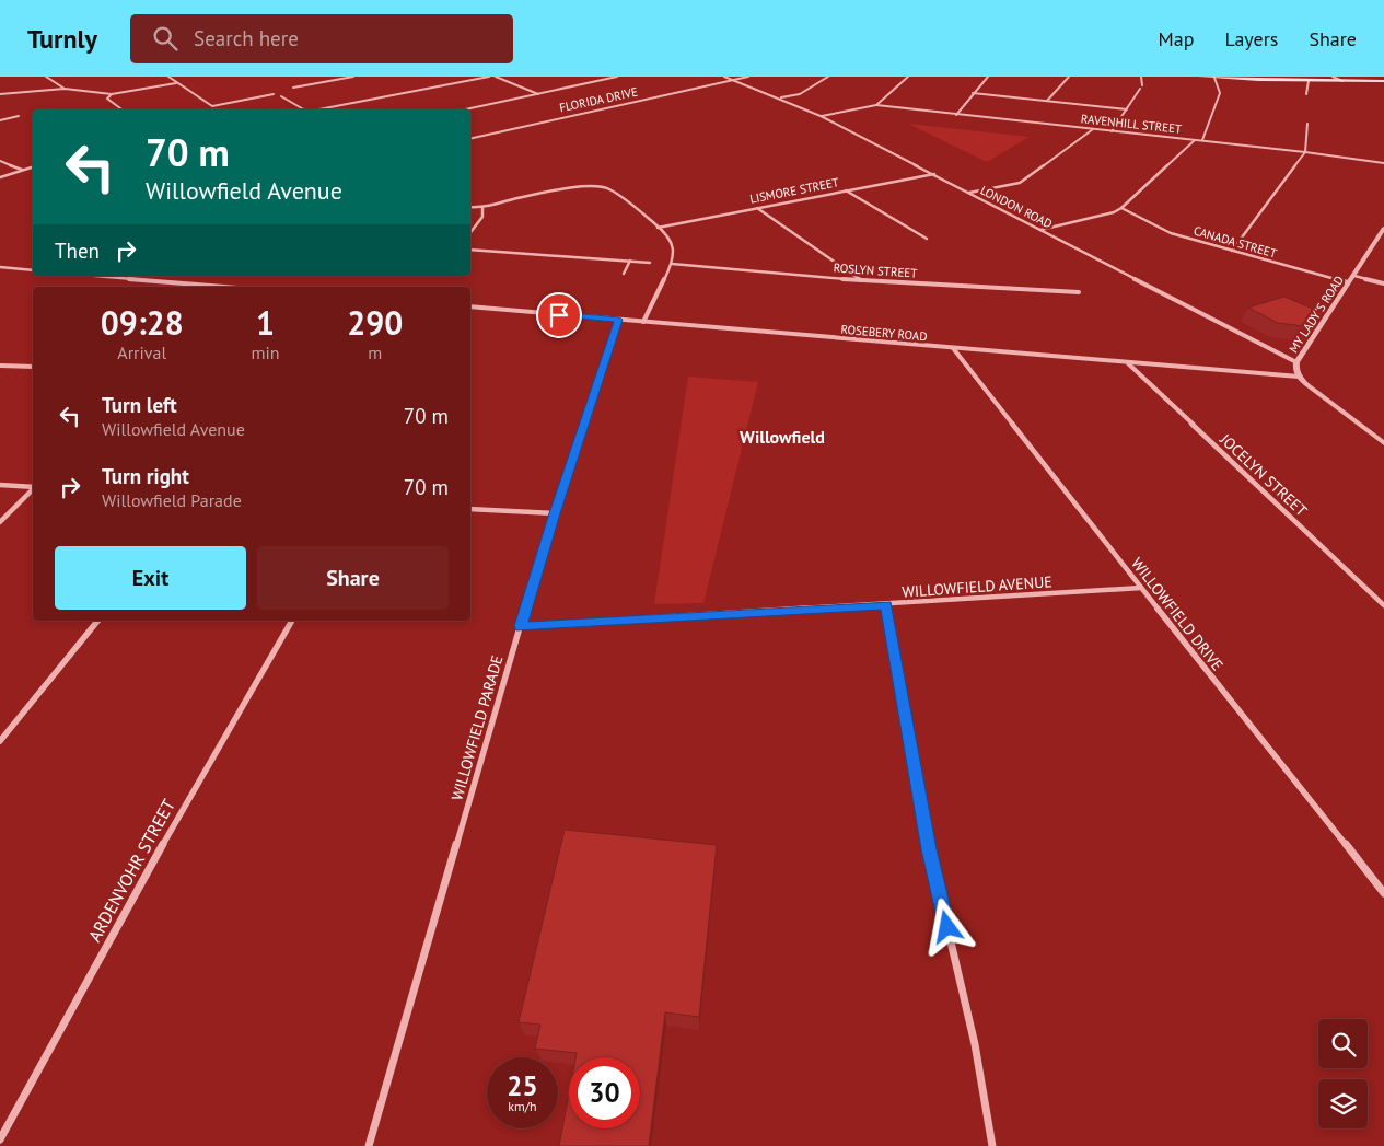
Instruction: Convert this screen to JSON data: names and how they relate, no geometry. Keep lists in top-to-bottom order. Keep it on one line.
{"streets":{"street":["FLORIDA DRIVE","RAVENHILL STREET","LISMORE STREET","LONDON ROAD","CANADA STREET","ROSLYN STREET","MY LADY'S ROAD","ROSEBERY ROAD","JOCELYN STREET","WILLOWFIELD AVENUE","WILLOWFIELD DRIVE","WILLOWFIELD PARADE","ARDENVOHR STREET"]},"crossings":[["FLORIDA DRIVE","LONDON ROAD"],["LISMORE STREET","LONDON ROAD"],["LONDON ROAD","MY LADY'S ROAD"],["CANADA STREET","MY LADY'S ROAD"],["MY LADY'S ROAD","ROSEBERY ROAD"],["ROSEBERY ROAD","JOCELYN STREET"],["ROSEBERY ROAD","WILLOWFIELD DRIVE"],["ROSEBERY ROAD","WILLOWFIELD PARADE"],["WILLOWFIELD AVENUE","WILLOWFIELD DRIVE"],["WILLOWFIELD AVENUE","WILLOWFIELD PARADE"]],"districts":["Willowfield"],"page":{"header":"Turnly","search":"Search here","nav":["Map","Layers","Share"],"turn":["70 m","Willowfield Avenue"],"then":"Then","eta":["09:28","Arrival","1","min","290","m"],"list":[{"name":"Turn left","note":"Willowfield Avenue","value":"70 m"},{"name":"Turn right","note":"Willowfield Parade","value":"70 m"}],"buttons":["Exit","Share"],"speed":"25 km/h","limit":"30"}}
